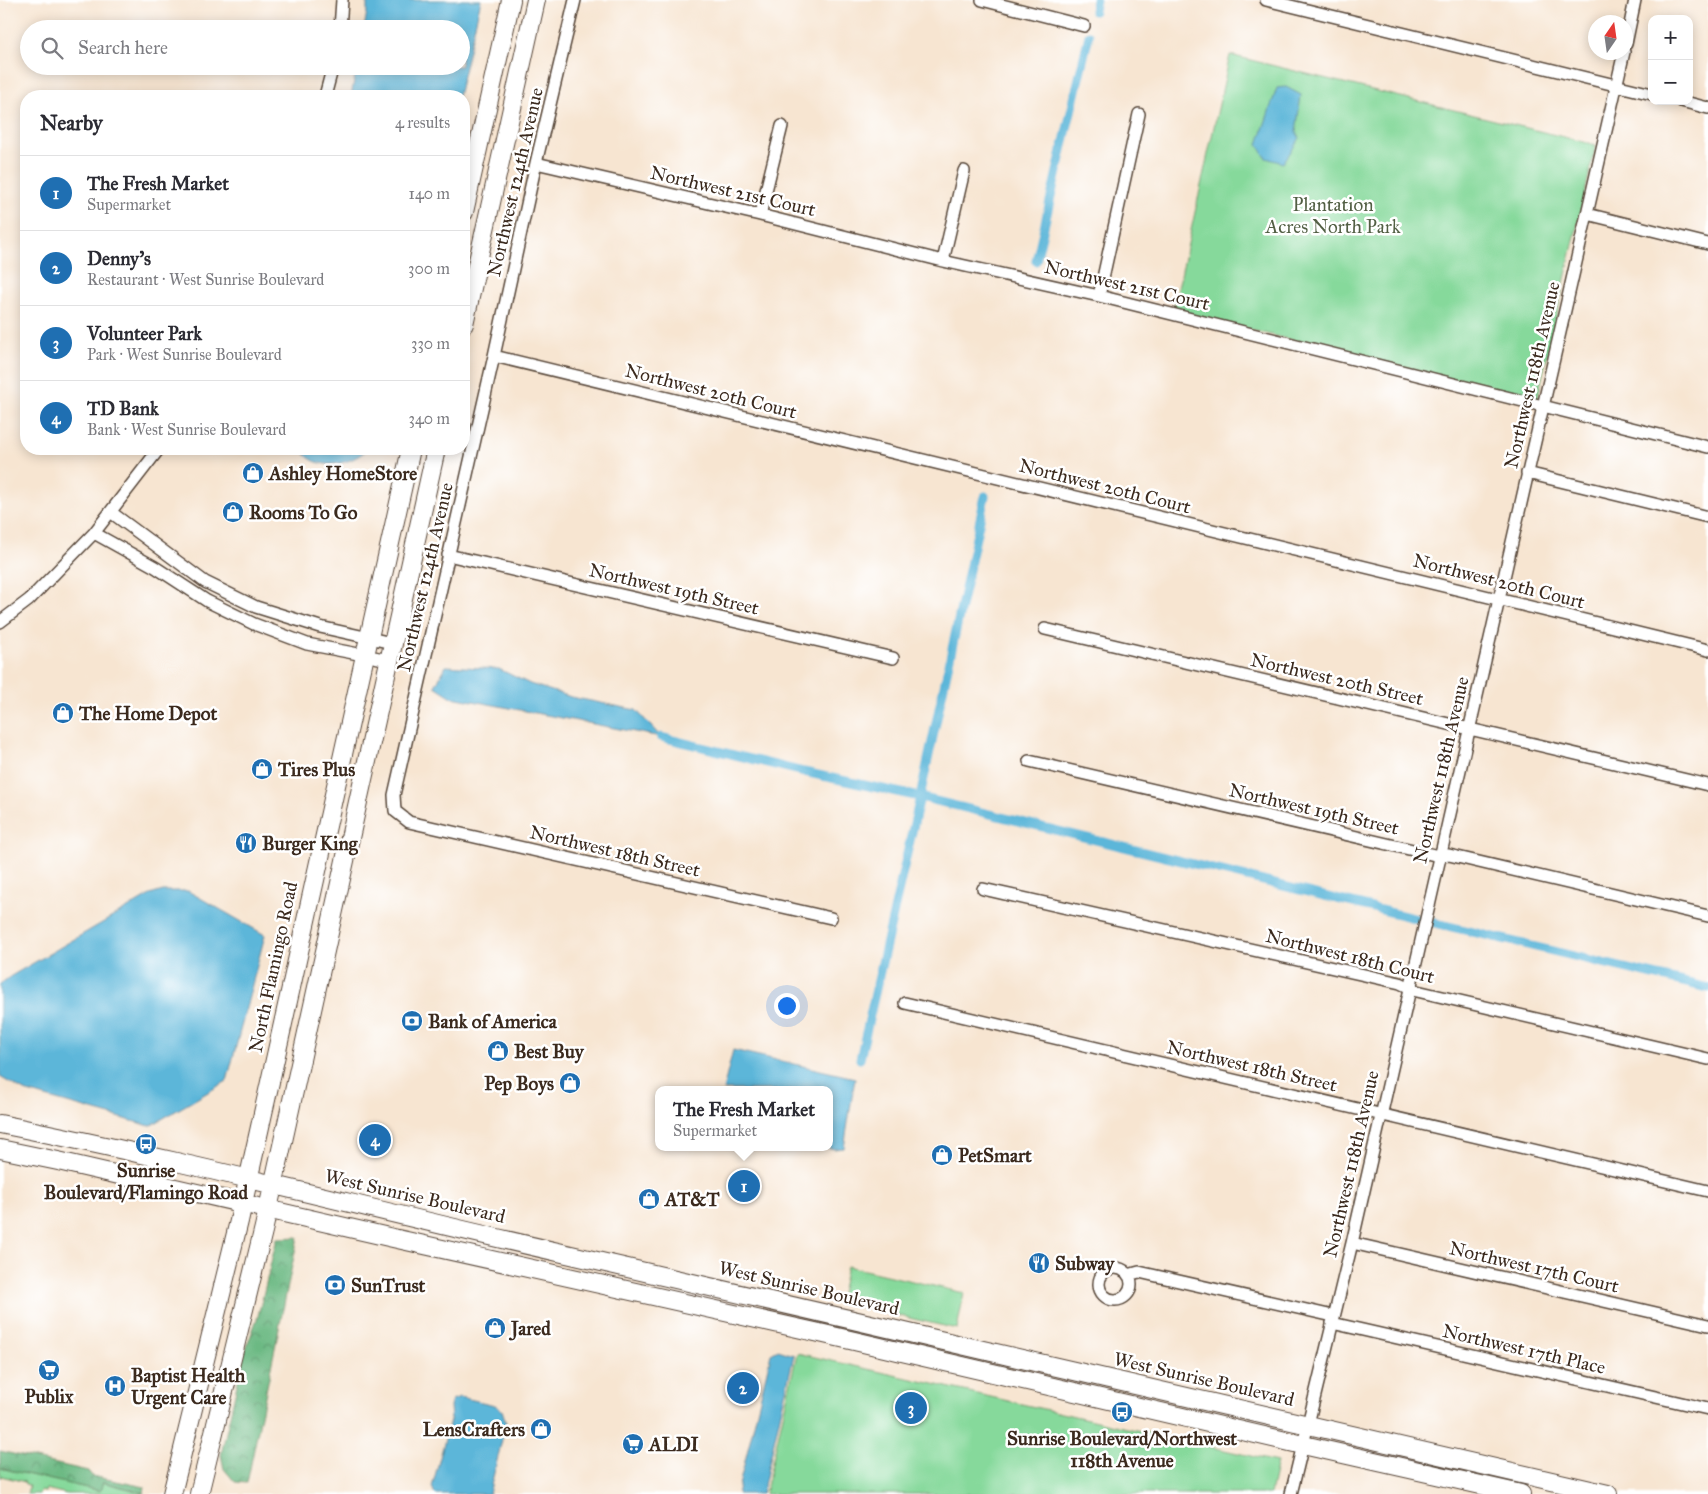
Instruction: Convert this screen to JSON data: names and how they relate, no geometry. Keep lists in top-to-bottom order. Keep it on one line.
{"streets":{"highway":["North Flamingo Road","West Sunrise Boulevard"],"street":["Northwest 124th Avenue","Northwest 21st Court","Northwest 118th Avenue","Northwest 20th Court","Northwest 19th Street","Northwest 20th Street","Northwest 18th Street","Northwest 18th Court","Northwest 17th Court","Northwest 17th Place"]},"crossings":[["Northwest 124th Avenue","Northwest 21st Court"],["Northwest 124th Avenue","Northwest 20th Court"],["Northwest 124th Avenue","Northwest 19th Street"],["Northwest 124th Avenue","Northwest 18th Street"],["Northwest 21st Court","Northwest 118th Avenue"],["Northwest 118th Avenue","Northwest 20th Court"],["Northwest 118th Avenue","Northwest 19th Street"],["Northwest 118th Avenue","Northwest 20th Street"],["Northwest 118th Avenue","Northwest 18th Street"],["Northwest 118th Avenue","Northwest 18th Court"],["Northwest 118th Avenue","West Sunrise Boulevard"],["Northwest 118th Avenue","Northwest 17th Court"],["Northwest 118th Avenue","Northwest 17th Place"],["North Flamingo Road","West Sunrise Boulevard"]],"parks":["Plantation Acres North Park"],"places":{"shop":["Ashley HomeStore","Rooms To Go","The Home Depot","Tires Plus","Best Buy","Pep Boys","PetSmart","AT&T","Jared","LensCrafters"],"restaurant":["Burger King","Subway"],"bank":["Bank of America","SunTrust"],"bus stop":["Sunrise Boulevard/Flamingo Road","Sunrise Boulevard/Northwest 118th Avenue"],"supermarket":["Publix","ALDI"],"hospital":["Baptist Health Urgent Care"]},"north":"top","page":{"map_buttons":["+","−"],"search":"Search here","heading":["Nearby","4 results"],"list":[{"mark":"1","name":"The Fresh Market","note":"Supermarket","value":"140 m"},{"mark":"2","name":"Denny's","note":"Restaurant · West Sunrise Boulevard","value":"300 m"},{"mark":"3","name":"Volunteer Park","note":"Park · West Sunrise Boulevard","value":"330 m"},{"mark":"4","name":"TD Bank","note":"Bank · West Sunrise Boulevard","value":"340 m"}],"popup":["The Fresh Market","Supermarket"],"pins":["4","1","2","3"]}}
